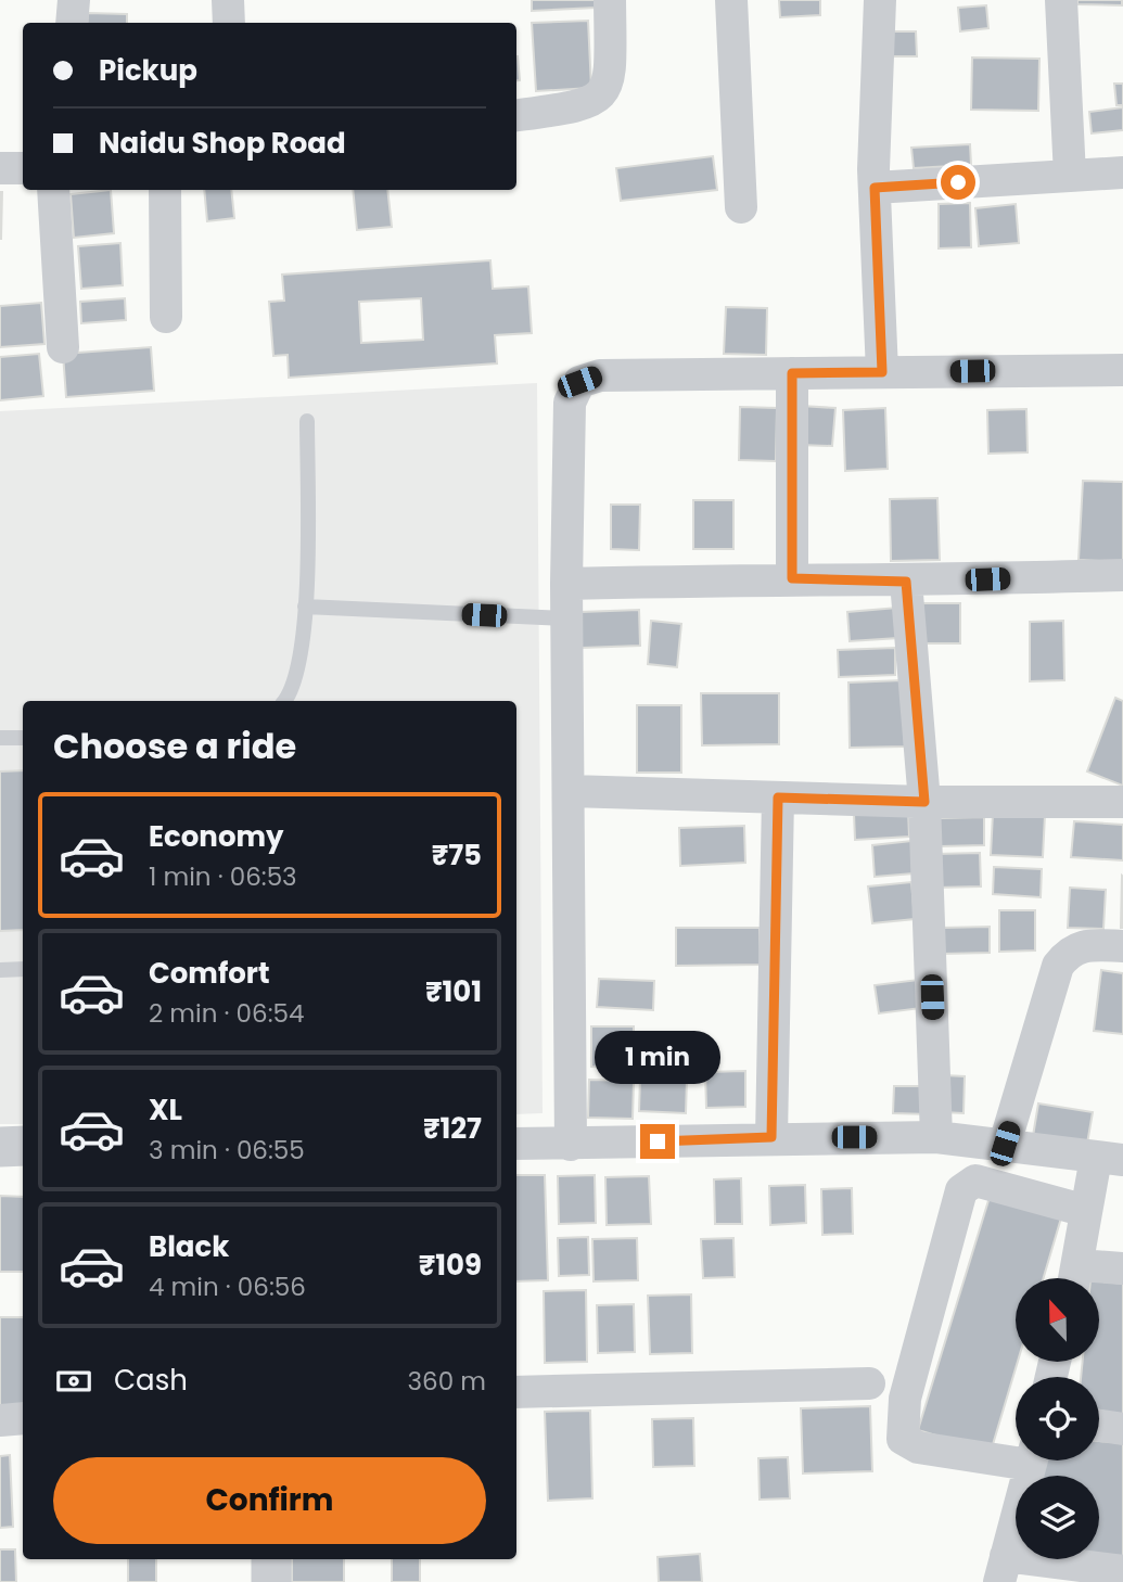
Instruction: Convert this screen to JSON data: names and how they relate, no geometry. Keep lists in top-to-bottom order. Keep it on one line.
{"north":"top","page":{"banner":["Pickup","Naidu Shop Road"],"heading":"Choose a ride","list":[{"name":"Economy","note":"1 min · 06:53","value":"₹75"},{"name":"Comfort","note":"2 min · 06:54","value":"₹101"},{"name":"XL","note":"3 min · 06:55","value":"₹127"},{"name":"Black","note":"4 min · 06:56","value":"₹109"}],"bubble":"1 min","pay":["Cash","360 m"],"buttons":"Confirm"}}
